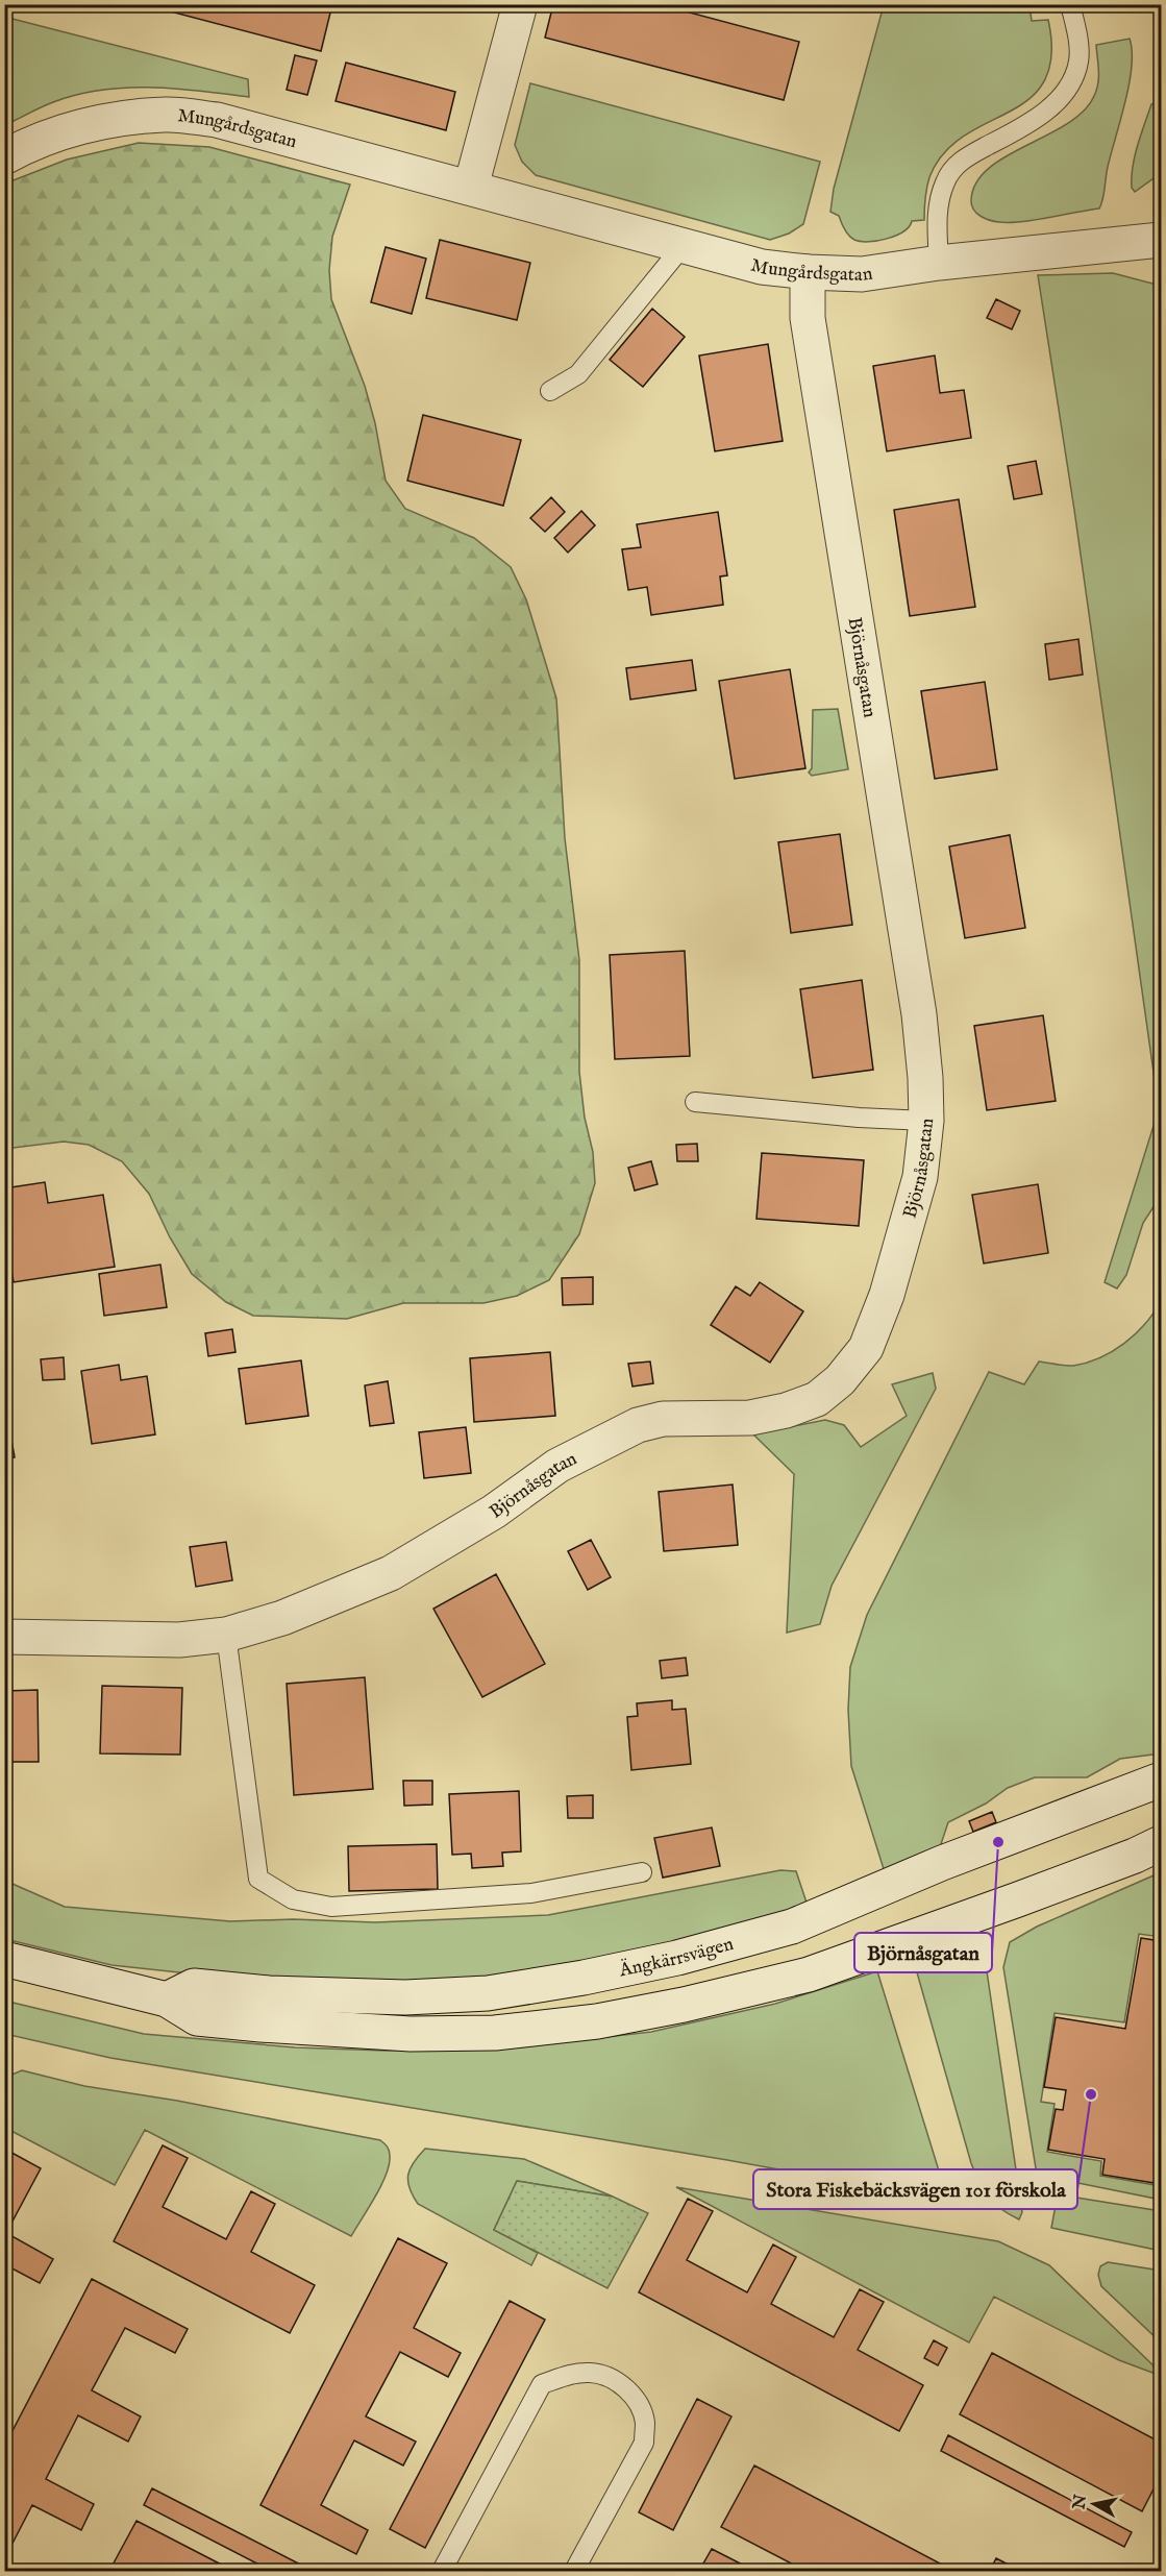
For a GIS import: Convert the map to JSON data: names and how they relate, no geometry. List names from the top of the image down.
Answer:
{
  "streets": {
    "street": ["Mungårdsgatan", "Björnåsgatan", "Ängkärrsvägen"]
  },
  "crossings": [
    ["Mungårdsgatan", "Björnåsgatan"]
  ],
  "places": ["Björnåsgatan", "Stora Fiskebäcksvägen 101 förskola"],
  "north": "left"
}
